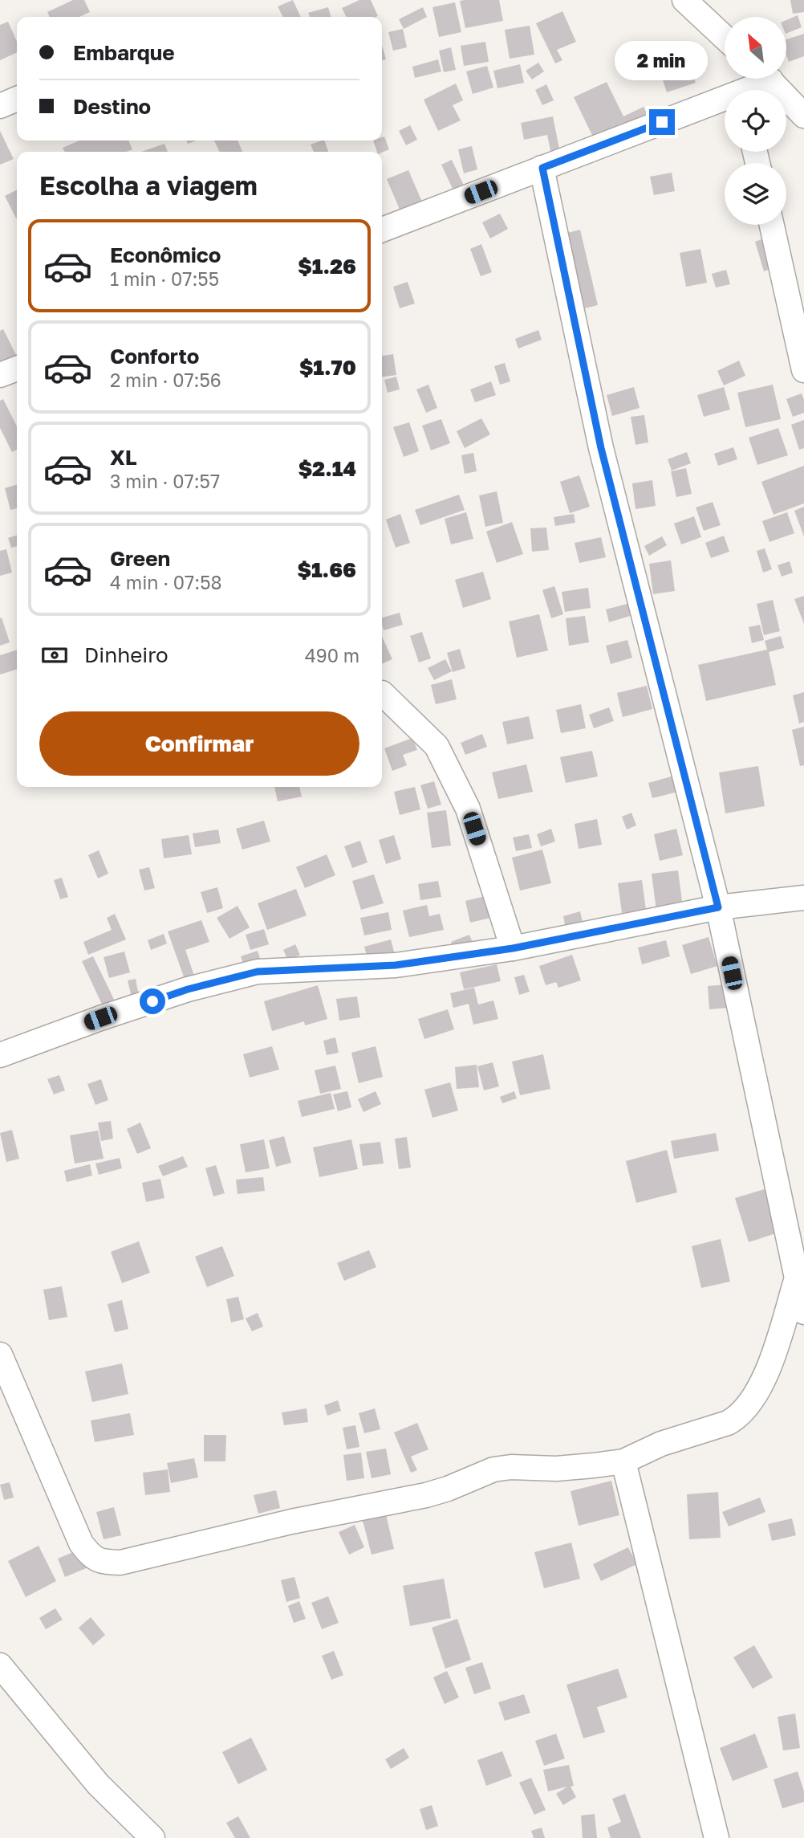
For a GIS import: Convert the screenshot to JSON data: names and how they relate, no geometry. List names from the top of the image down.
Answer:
{
  "north": "top left",
  "page": {
    "banner": ["Embarque", "Destino"],
    "bubble": "2 min",
    "heading": "Escolha a viagem",
    "list": [
      {
        "name": "Econômico",
        "note": "1 min · 07:55",
        "value": "$1.26"
      },
      {
        "name": "Conforto",
        "note": "2 min · 07:56",
        "value": "$1.70"
      },
      {
        "name": "XL",
        "note": "3 min · 07:57",
        "value": "$2.14"
      },
      {
        "name": "Green",
        "note": "4 min · 07:58",
        "value": "$1.66"
      }
    ],
    "pay": ["Dinheiro", "490 m"],
    "buttons": "Confirmar"
  }
}
